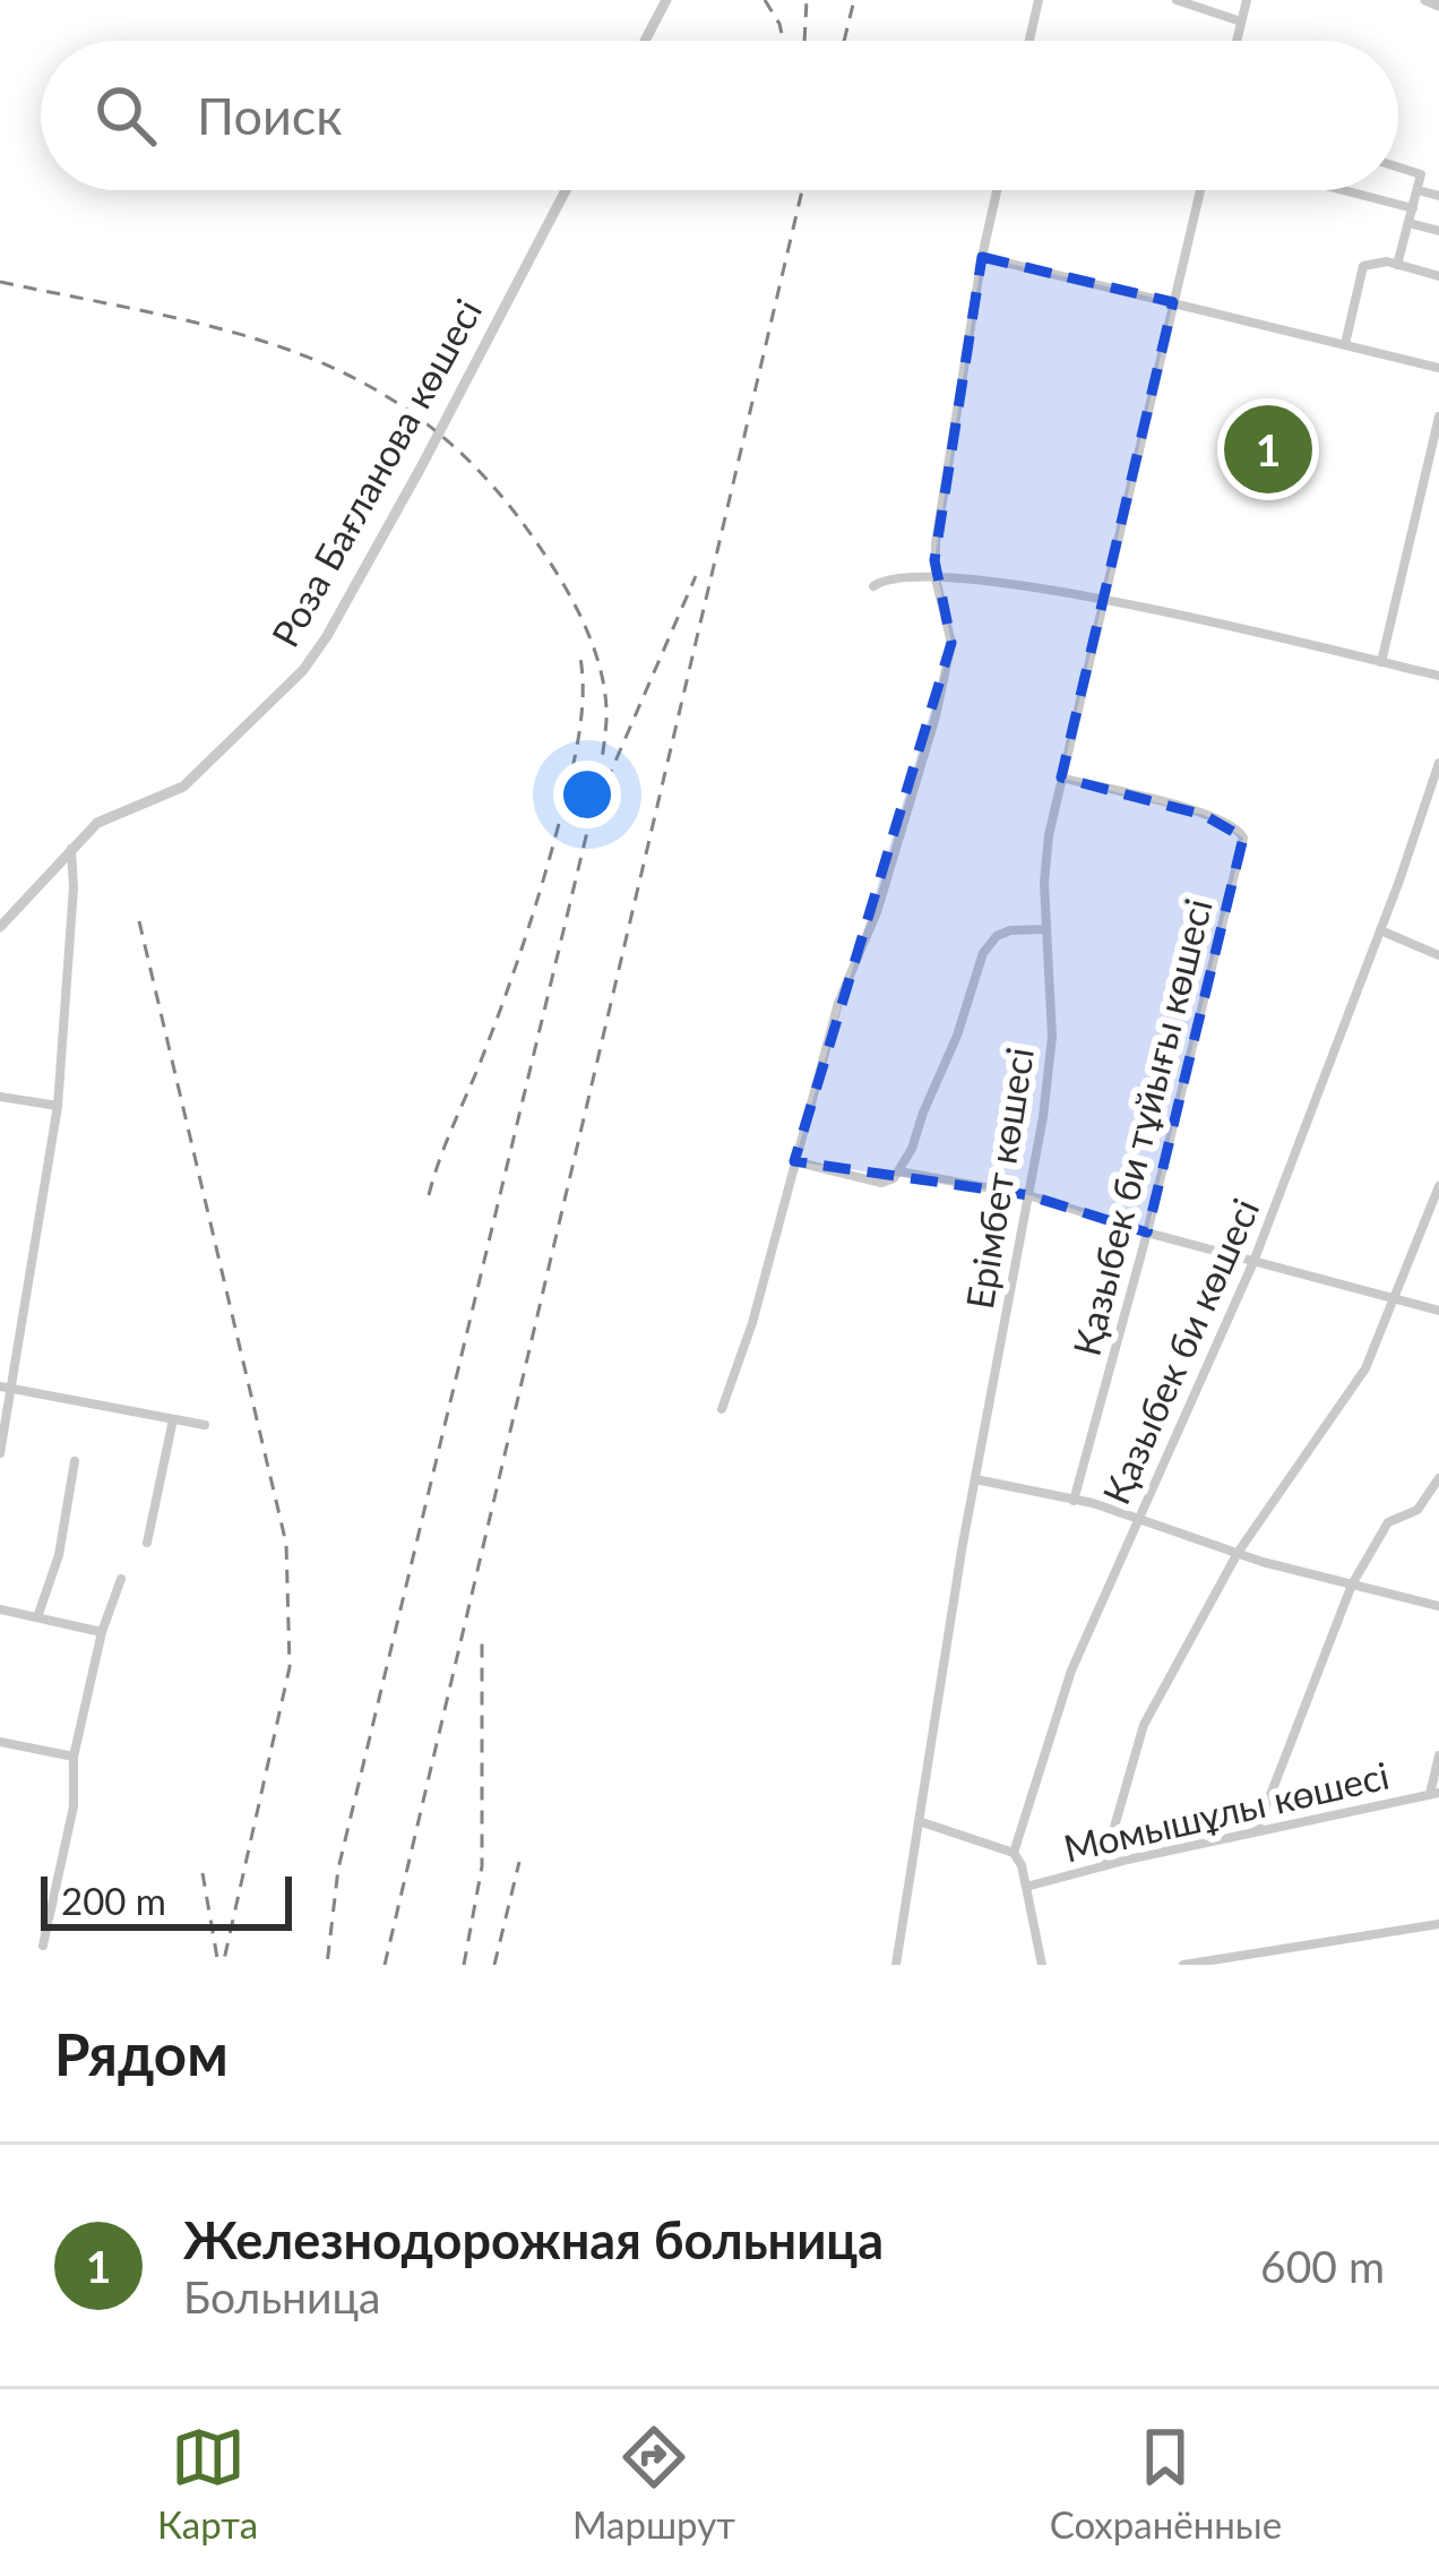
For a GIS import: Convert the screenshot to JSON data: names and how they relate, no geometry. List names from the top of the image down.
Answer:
{
  "streets": {
    "street": [
      "Роза Бағланова көшесі",
      "Қазыбек би тұйығы көшесі",
      "Ерімбет көшесі",
      "Қазыбек би көшесі",
      "Момышұлы көшесі"
    ]
  },
  "crossings": [
    ["Қазыбек би тұйығы көшесі", "Ерімбет көшесі"]
  ],
  "scale_bar": "200 m",
  "page": {
    "search": "Поиск",
    "pins": "1",
    "scale": "200 m",
    "heading": "Рядом",
    "list": [
      {
        "mark": "1",
        "name": "Железнодорожная больница",
        "note": "Больница",
        "value": "600 m"
      }
    ],
    "nav": ["Карта", "Маршрут", "Сохранённые"]
  }
}
